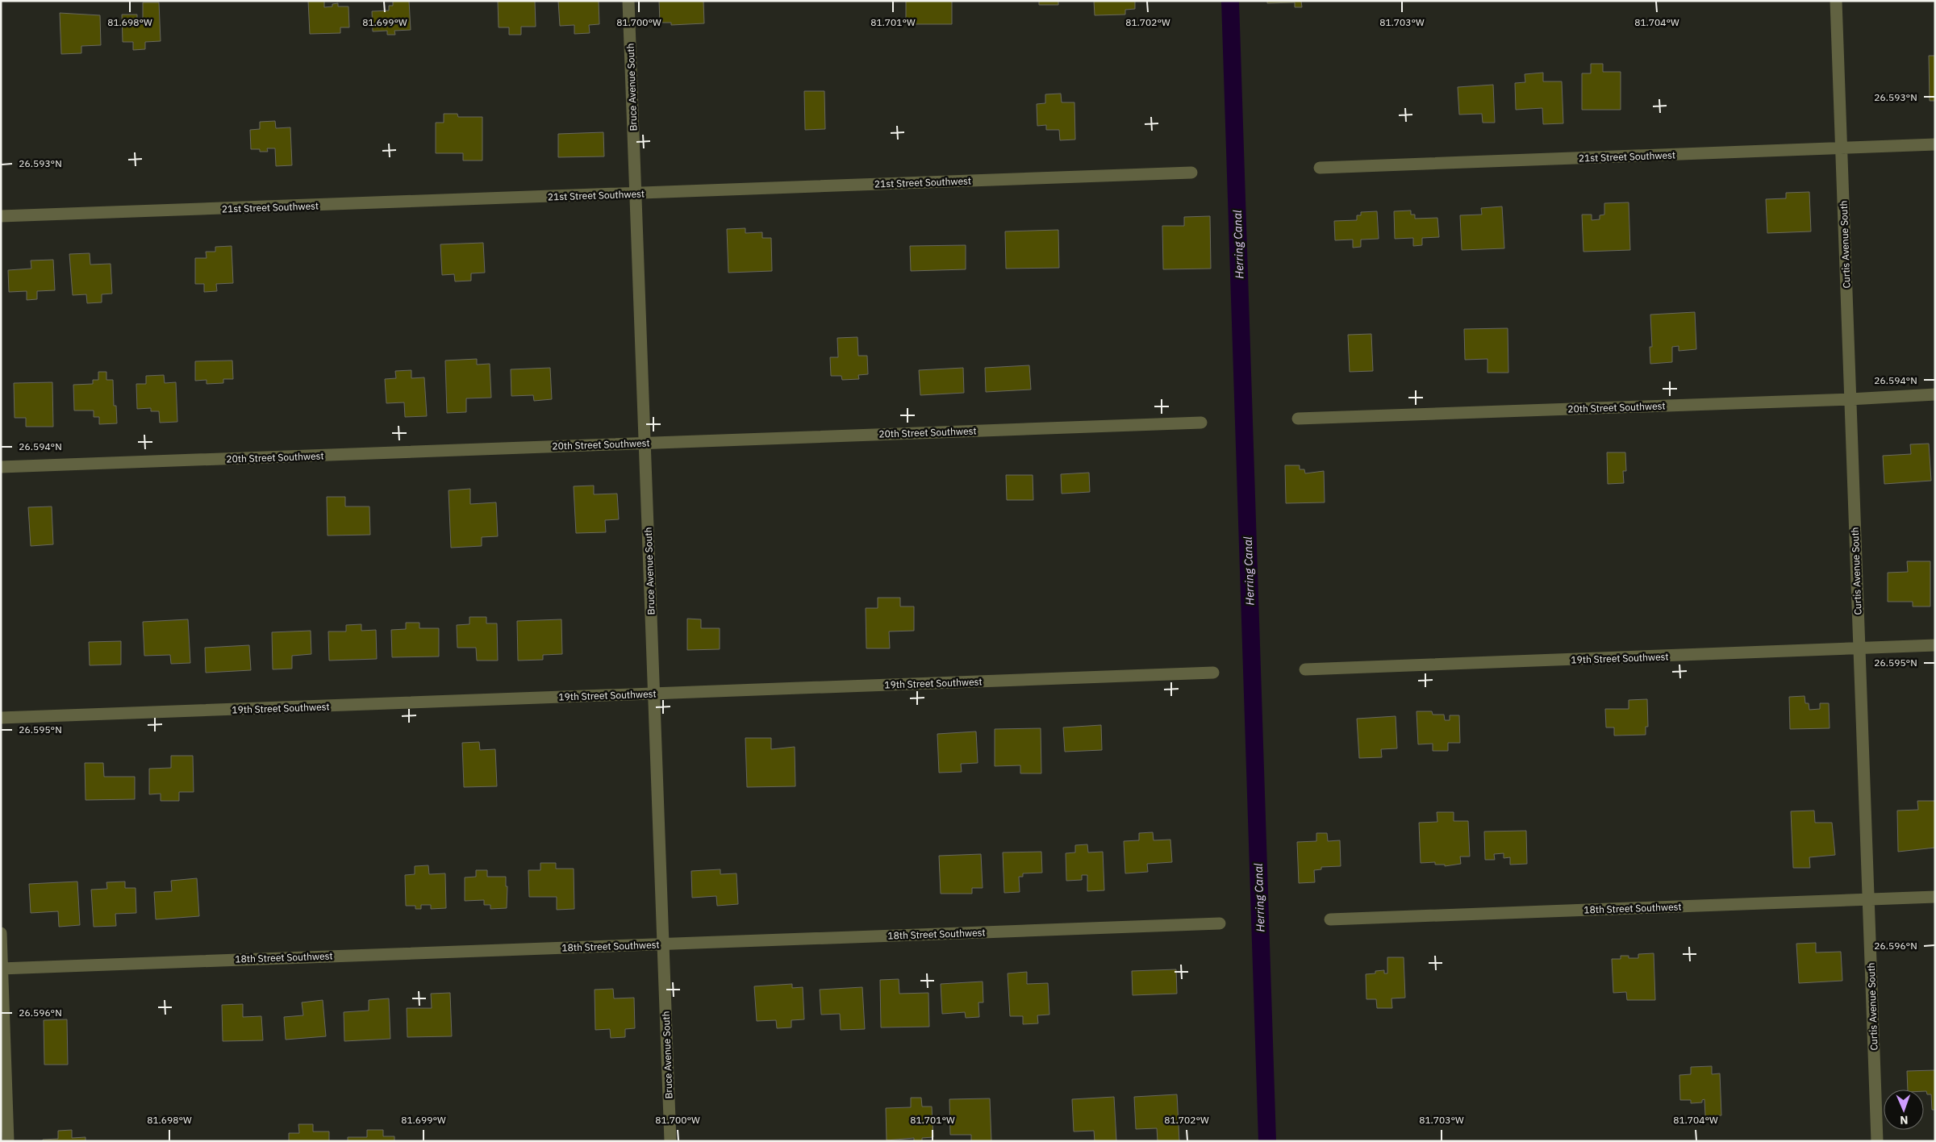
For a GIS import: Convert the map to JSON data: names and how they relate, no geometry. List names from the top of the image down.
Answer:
{
  "streets": {
    "street": [
      "Bruce Avenue South",
      "21st Street Southwest",
      "Curtis Avenue South",
      "20th Street Southwest",
      "19th Street Southwest",
      "18th Street Southwest"
    ]
  },
  "crossings": [
    ["Bruce Avenue South", "21st Street Southwest"],
    ["Bruce Avenue South", "20th Street Southwest"],
    ["Bruce Avenue South", "19th Street Southwest"],
    ["Bruce Avenue South", "18th Street Southwest"],
    ["21st Street Southwest", "Curtis Avenue South"],
    ["Curtis Avenue South", "20th Street Southwest"],
    ["Curtis Avenue South", "19th Street Southwest"],
    ["Curtis Avenue South", "18th Street Southwest"]
  ],
  "water": ["Herring Canal"],
  "north": "bottom",
  "coordinates": [
    "81.698°W",
    "81.699°W",
    "81.700°W",
    "81.701°W",
    "81.702°W",
    "81.703°W",
    "81.704°W",
    "26.593°N",
    "26.594°N",
    "26.595°N",
    "26.596°N"
  ]
}
